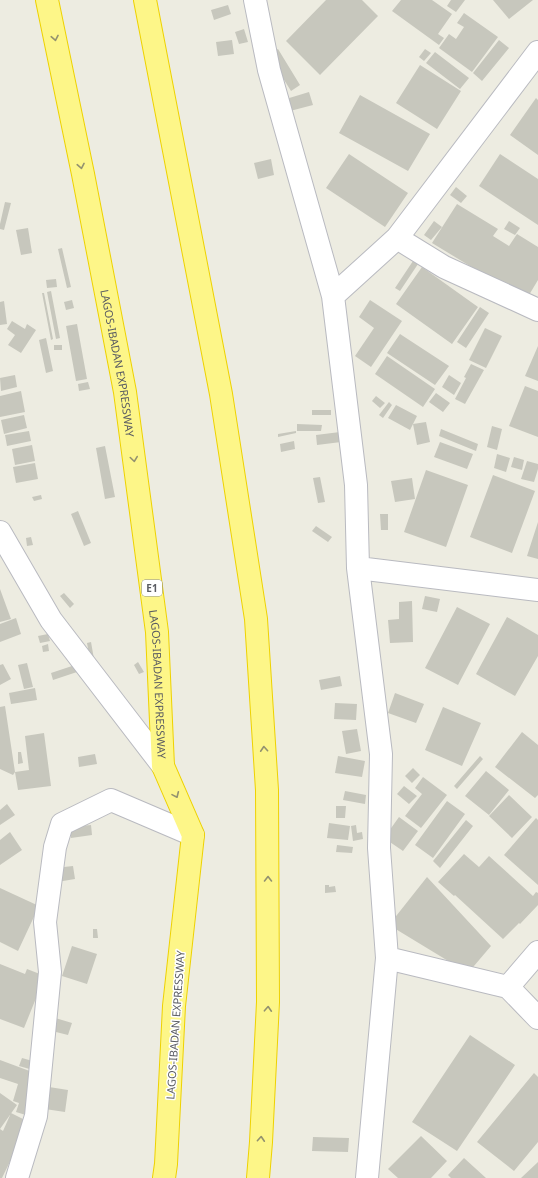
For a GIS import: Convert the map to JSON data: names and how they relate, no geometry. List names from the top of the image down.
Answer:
{
  "streets": {
    "highway": ["LAGOS-IBADAN EXPRESSWAY", "E1"]
  }
}
